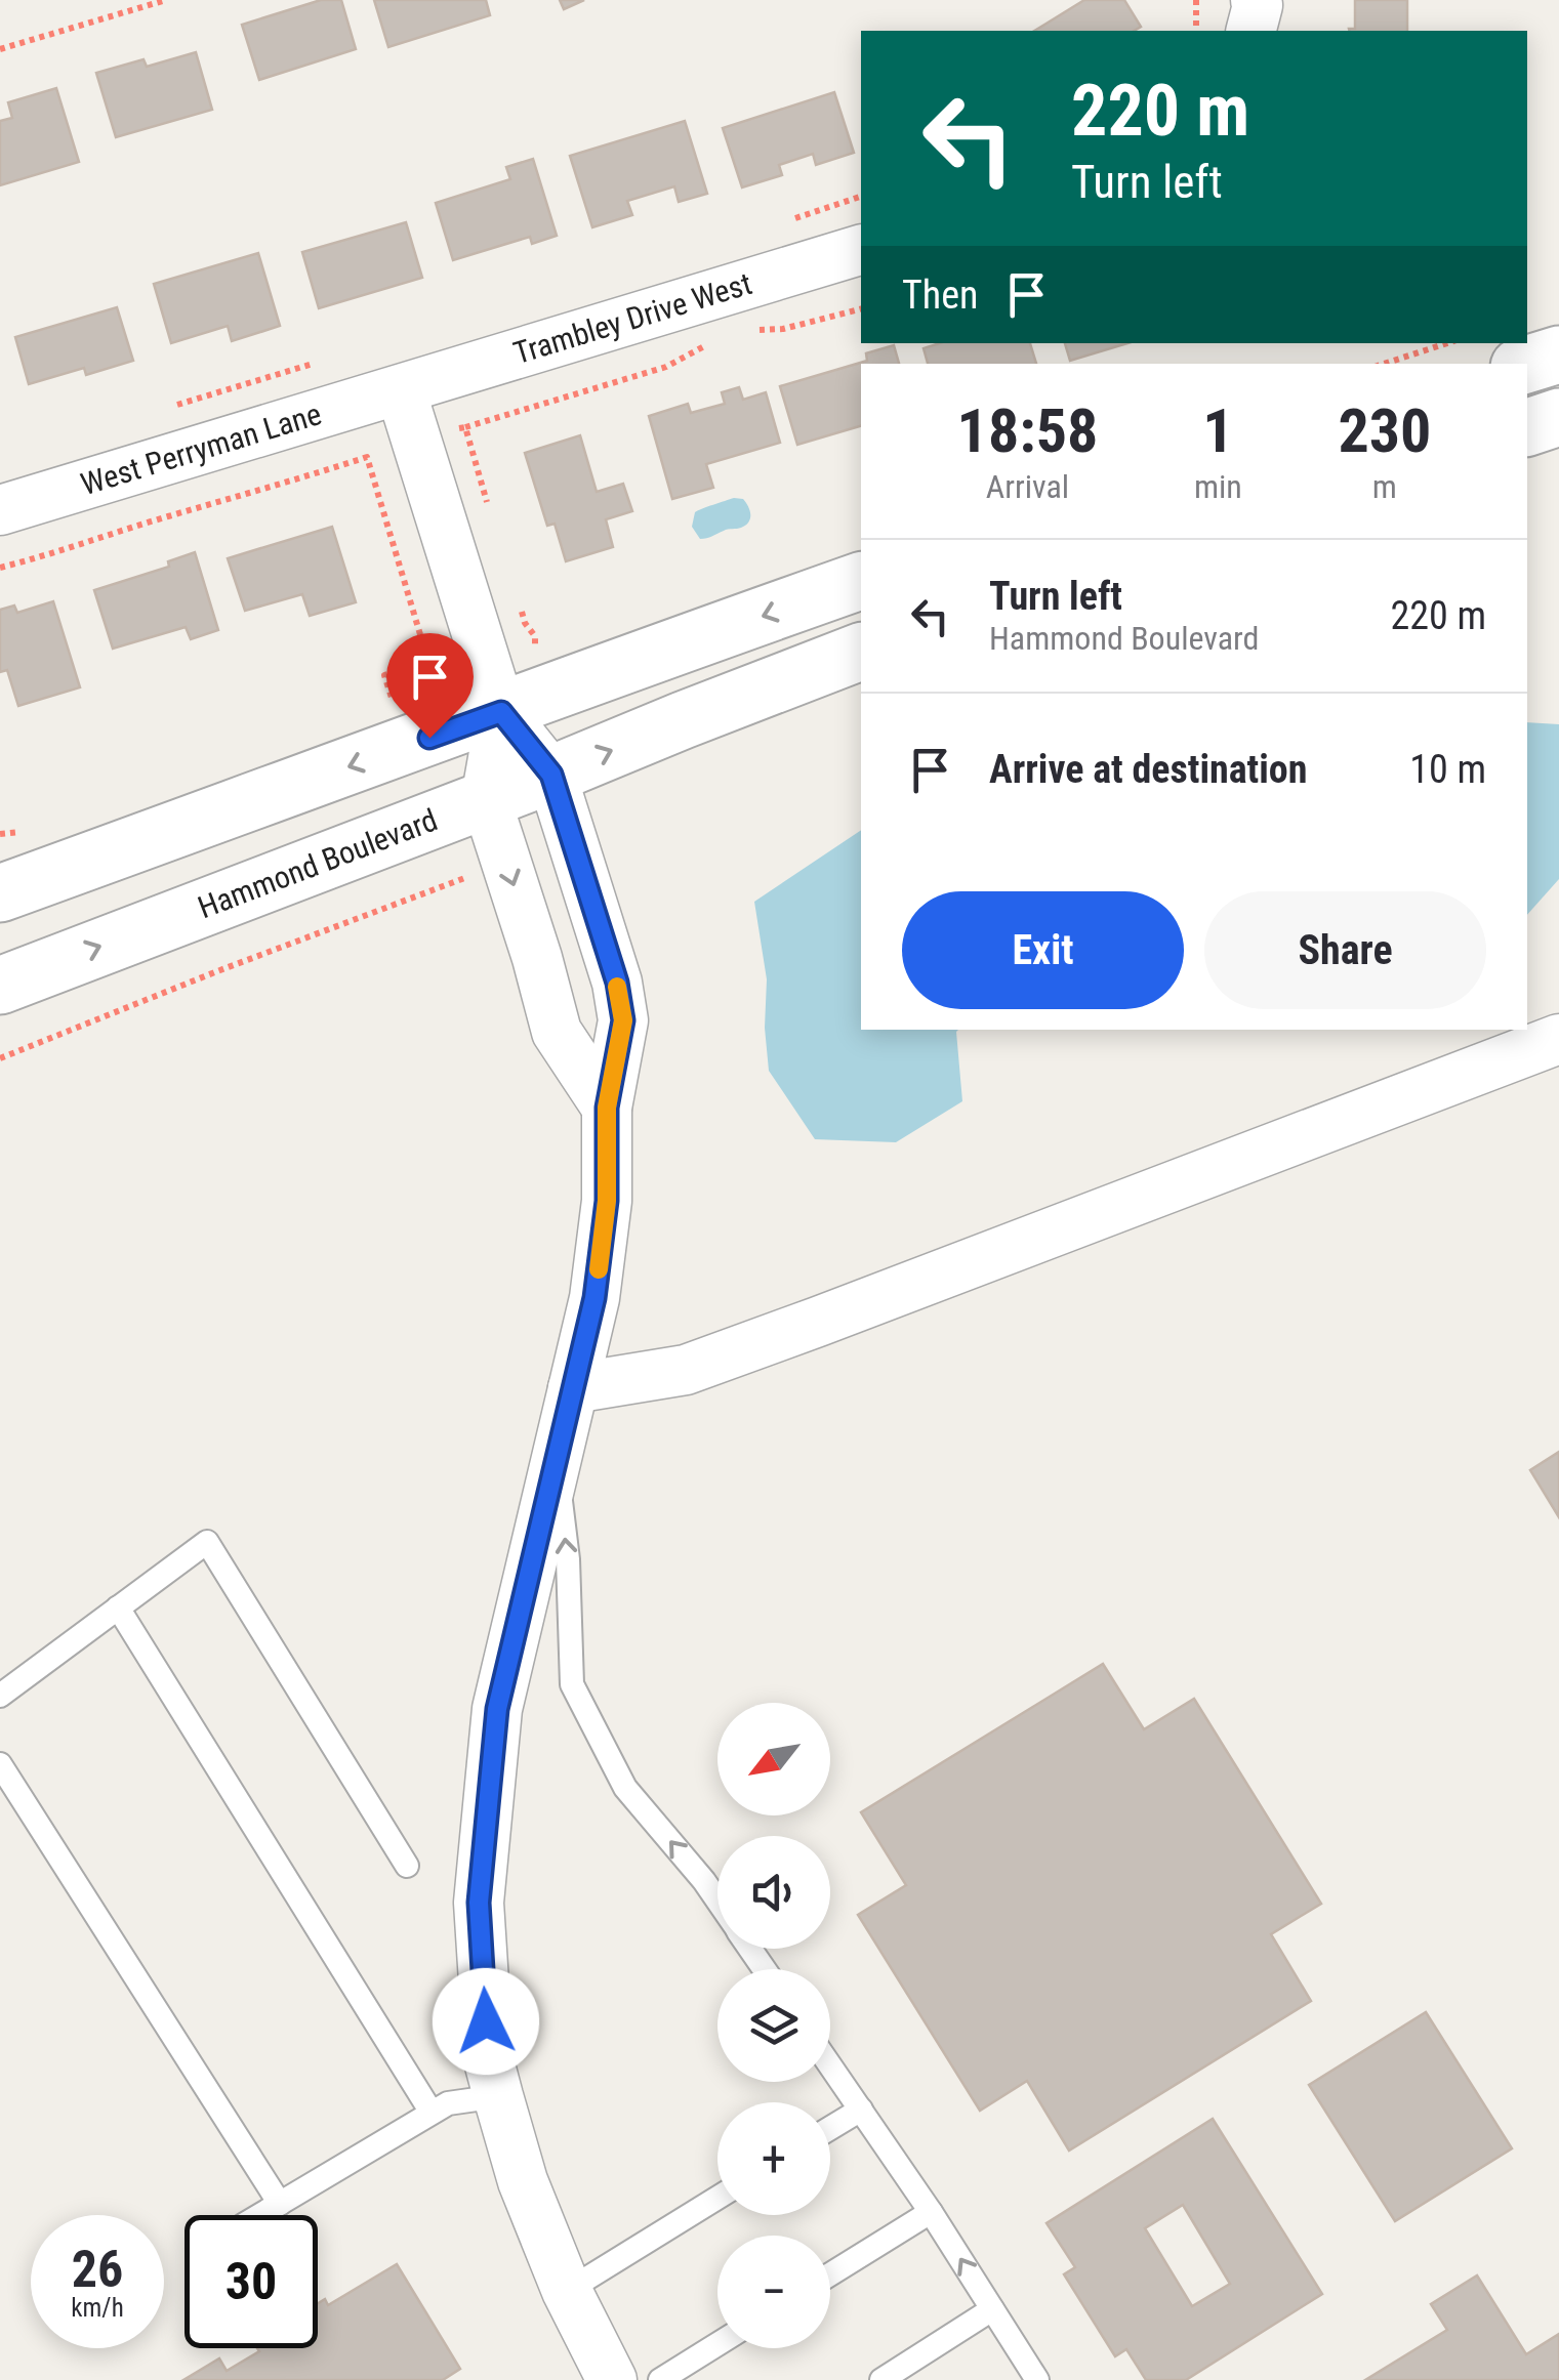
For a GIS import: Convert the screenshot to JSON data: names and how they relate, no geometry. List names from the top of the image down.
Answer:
{
  "streets": {
    "street": ["Trambley Drive West", "West Perryman Lane", "Hammond Boulevard"]
  },
  "crossings": [
    ["Trambley Drive West", "West Perryman Lane"]
  ],
  "north": "bottom left",
  "page": {
    "turn": ["220 m", "Turn left"],
    "then": "Then",
    "eta": [
      "18:58",
      "Arrival",
      "1",
      "min",
      "230",
      "m"
    ],
    "list": [
      {
        "name": "Turn left",
        "note": "Hammond Boulevard",
        "value": "220 m"
      },
      {
        "name": "Arrive at destination",
        "value": "10 m"
      }
    ],
    "buttons": ["Exit", "Share"],
    "map_buttons": ["+", "−"],
    "speed": "26 km/h",
    "limit": "30"
  }
}
